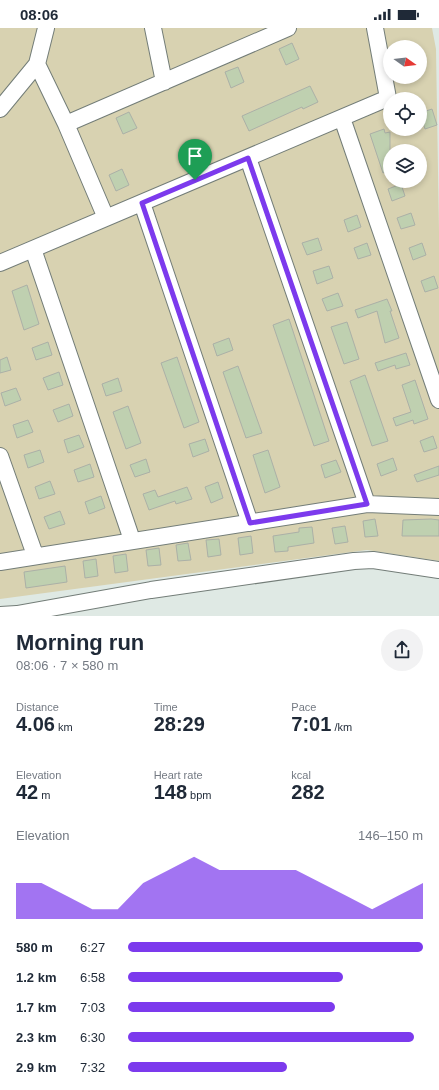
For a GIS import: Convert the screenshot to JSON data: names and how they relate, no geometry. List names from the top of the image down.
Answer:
{
  "north": "right",
  "page": {
    "status": "08:06",
    "heading": ["Morning run", "08:06 · 7 × 580 m"],
    "stats": [
      ["Distance", "4.06 km"],
      ["Time", "28:29"],
      ["Pace", "7:01 /km"],
      ["Elevation", "42 m"],
      ["Heart rate", "148 bpm"],
      ["kcal", "282"]
    ],
    "chart": ["Elevation", "146–150 m"],
    "list": [
      {
        "name": "580 m",
        "note": "6:27"
      },
      {
        "name": "1.2 km",
        "note": "6:58"
      },
      {
        "name": "1.7 km",
        "note": "7:03"
      },
      {
        "name": "2.3 km",
        "note": "6:30"
      },
      {
        "name": "2.9 km",
        "note": "7:32"
      }
    ]
  }
}
